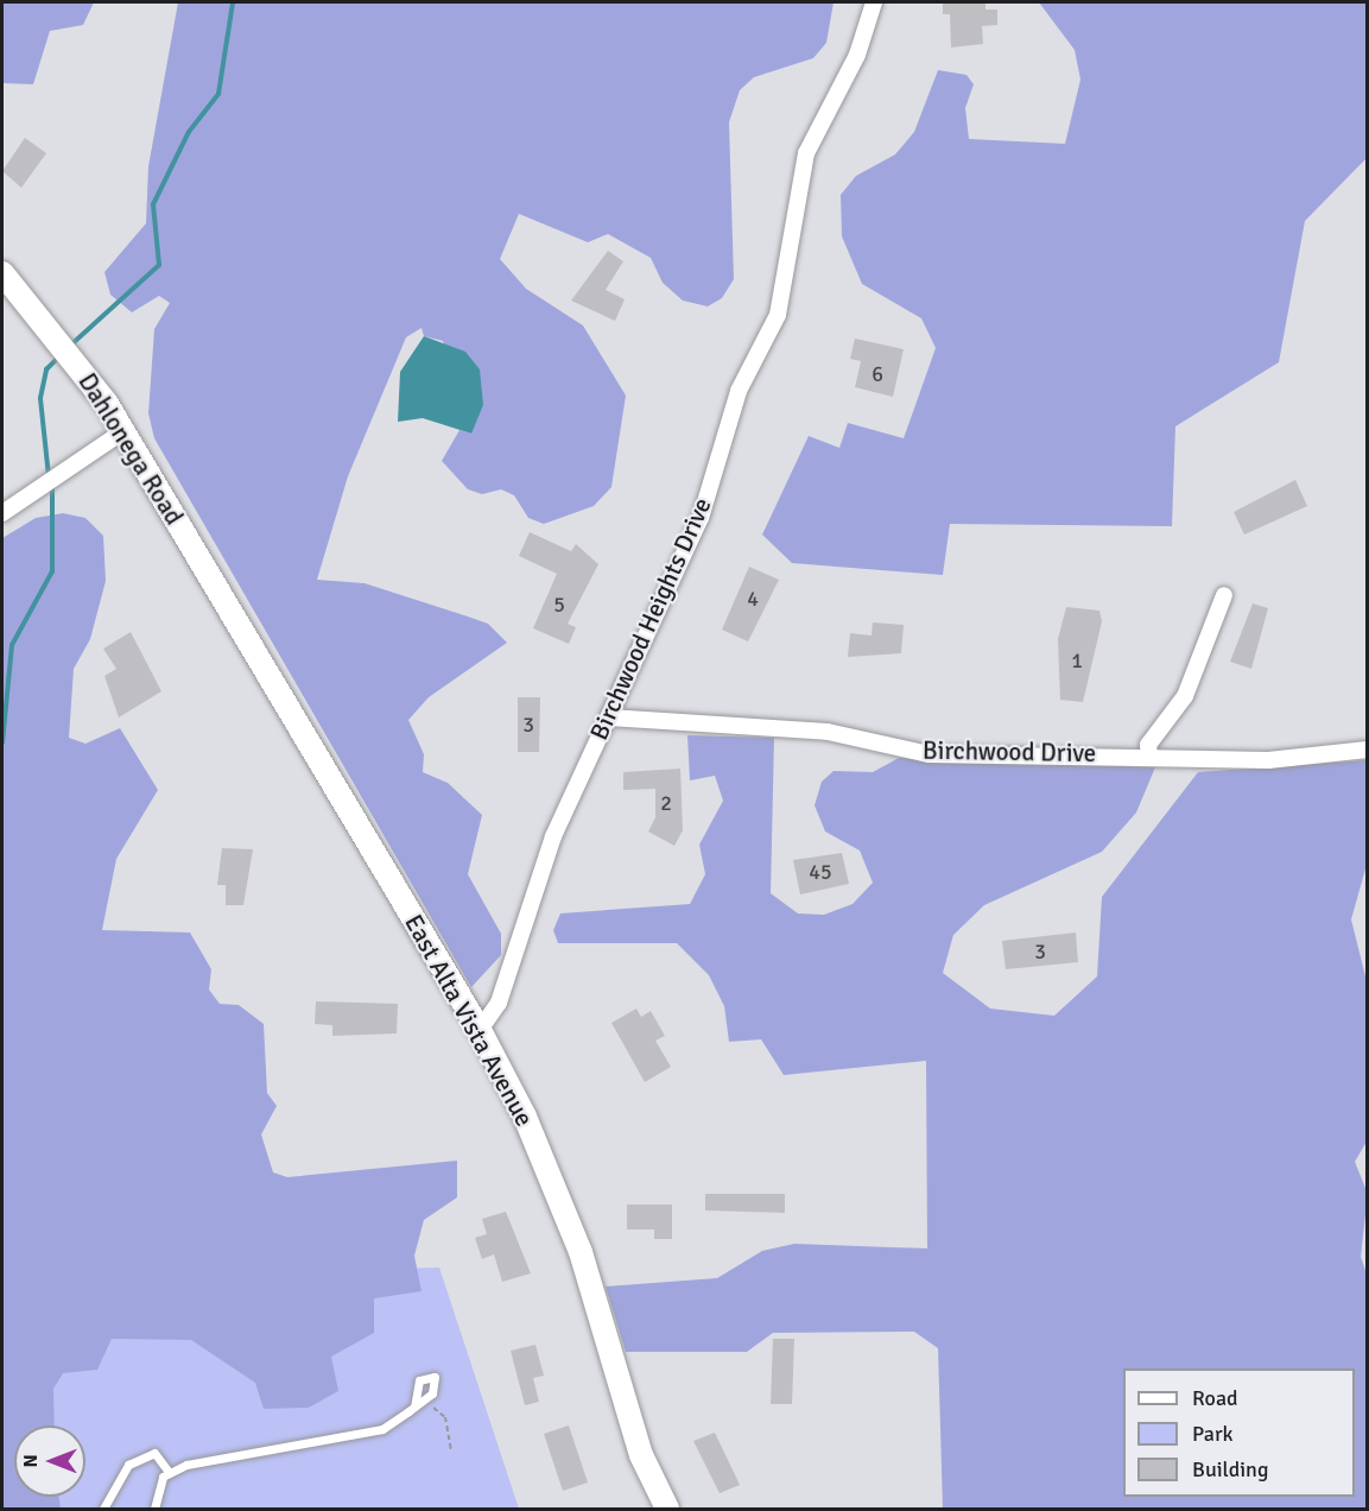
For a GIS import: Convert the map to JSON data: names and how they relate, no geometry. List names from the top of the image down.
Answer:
{
  "streets": {
    "main road": ["Dahlonega Road", "East Alta Vista Avenue"],
    "street": ["Birchwood Heights Drive", "Birchwood Drive"]
  },
  "crossings": [
    ["Dahlonega Road", "East Alta Vista Avenue"],
    ["Birchwood Heights Drive", "Birchwood Drive"],
    ["Birchwood Heights Drive", "East Alta Vista Avenue"]
  ],
  "house_numbers": [
    "6",
    "4",
    "5",
    "1",
    "3",
    "2",
    "45",
    "3"
  ],
  "legend": ["Road", "Park", "Building"],
  "north": "left"
}
